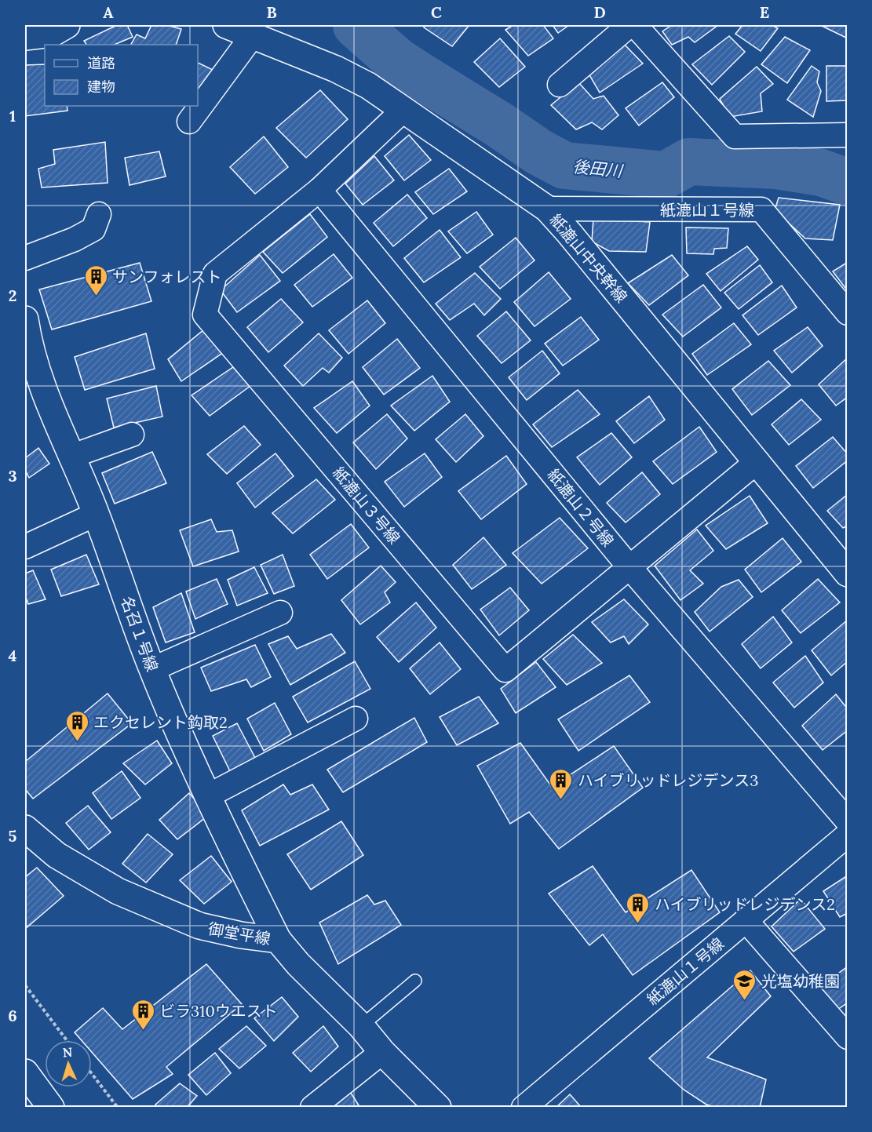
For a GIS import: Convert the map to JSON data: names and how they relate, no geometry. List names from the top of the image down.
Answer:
{
  "streets": {
    "street": [
      "紙漉山１号線",
      "紙漉山中央幹線",
      "紙漉山３号線",
      "紙漉山２号線",
      "名召１号線",
      "御堂平線"
    ]
  },
  "crossings": [
    ["紙漉山１号線", "紙漉山中央幹線"],
    ["紙漉山中央幹線", "紙漉山３号線"],
    ["紙漉山３号線", "紙漉山２号線"],
    ["名召１号線", "御堂平線"]
  ],
  "water": ["後田川"],
  "places": {
    "building": [
      "サンフォレスト",
      "エクセレント鈎取2",
      "ハイブリッドレジデンス3",
      "ハイブリッドレジデンス2",
      "ビラ310ウエスト"
    ],
    "school or university": ["光塩幼稚園"]
  },
  "legend": ["道路", "建物"],
  "north": "top",
  "grid": {
    "columns": [
      "A",
      "B",
      "C",
      "D",
      "E"
    ],
    "rows": [
      "1",
      "2",
      "3",
      "4",
      "5",
      "6"
    ]
  }
}
